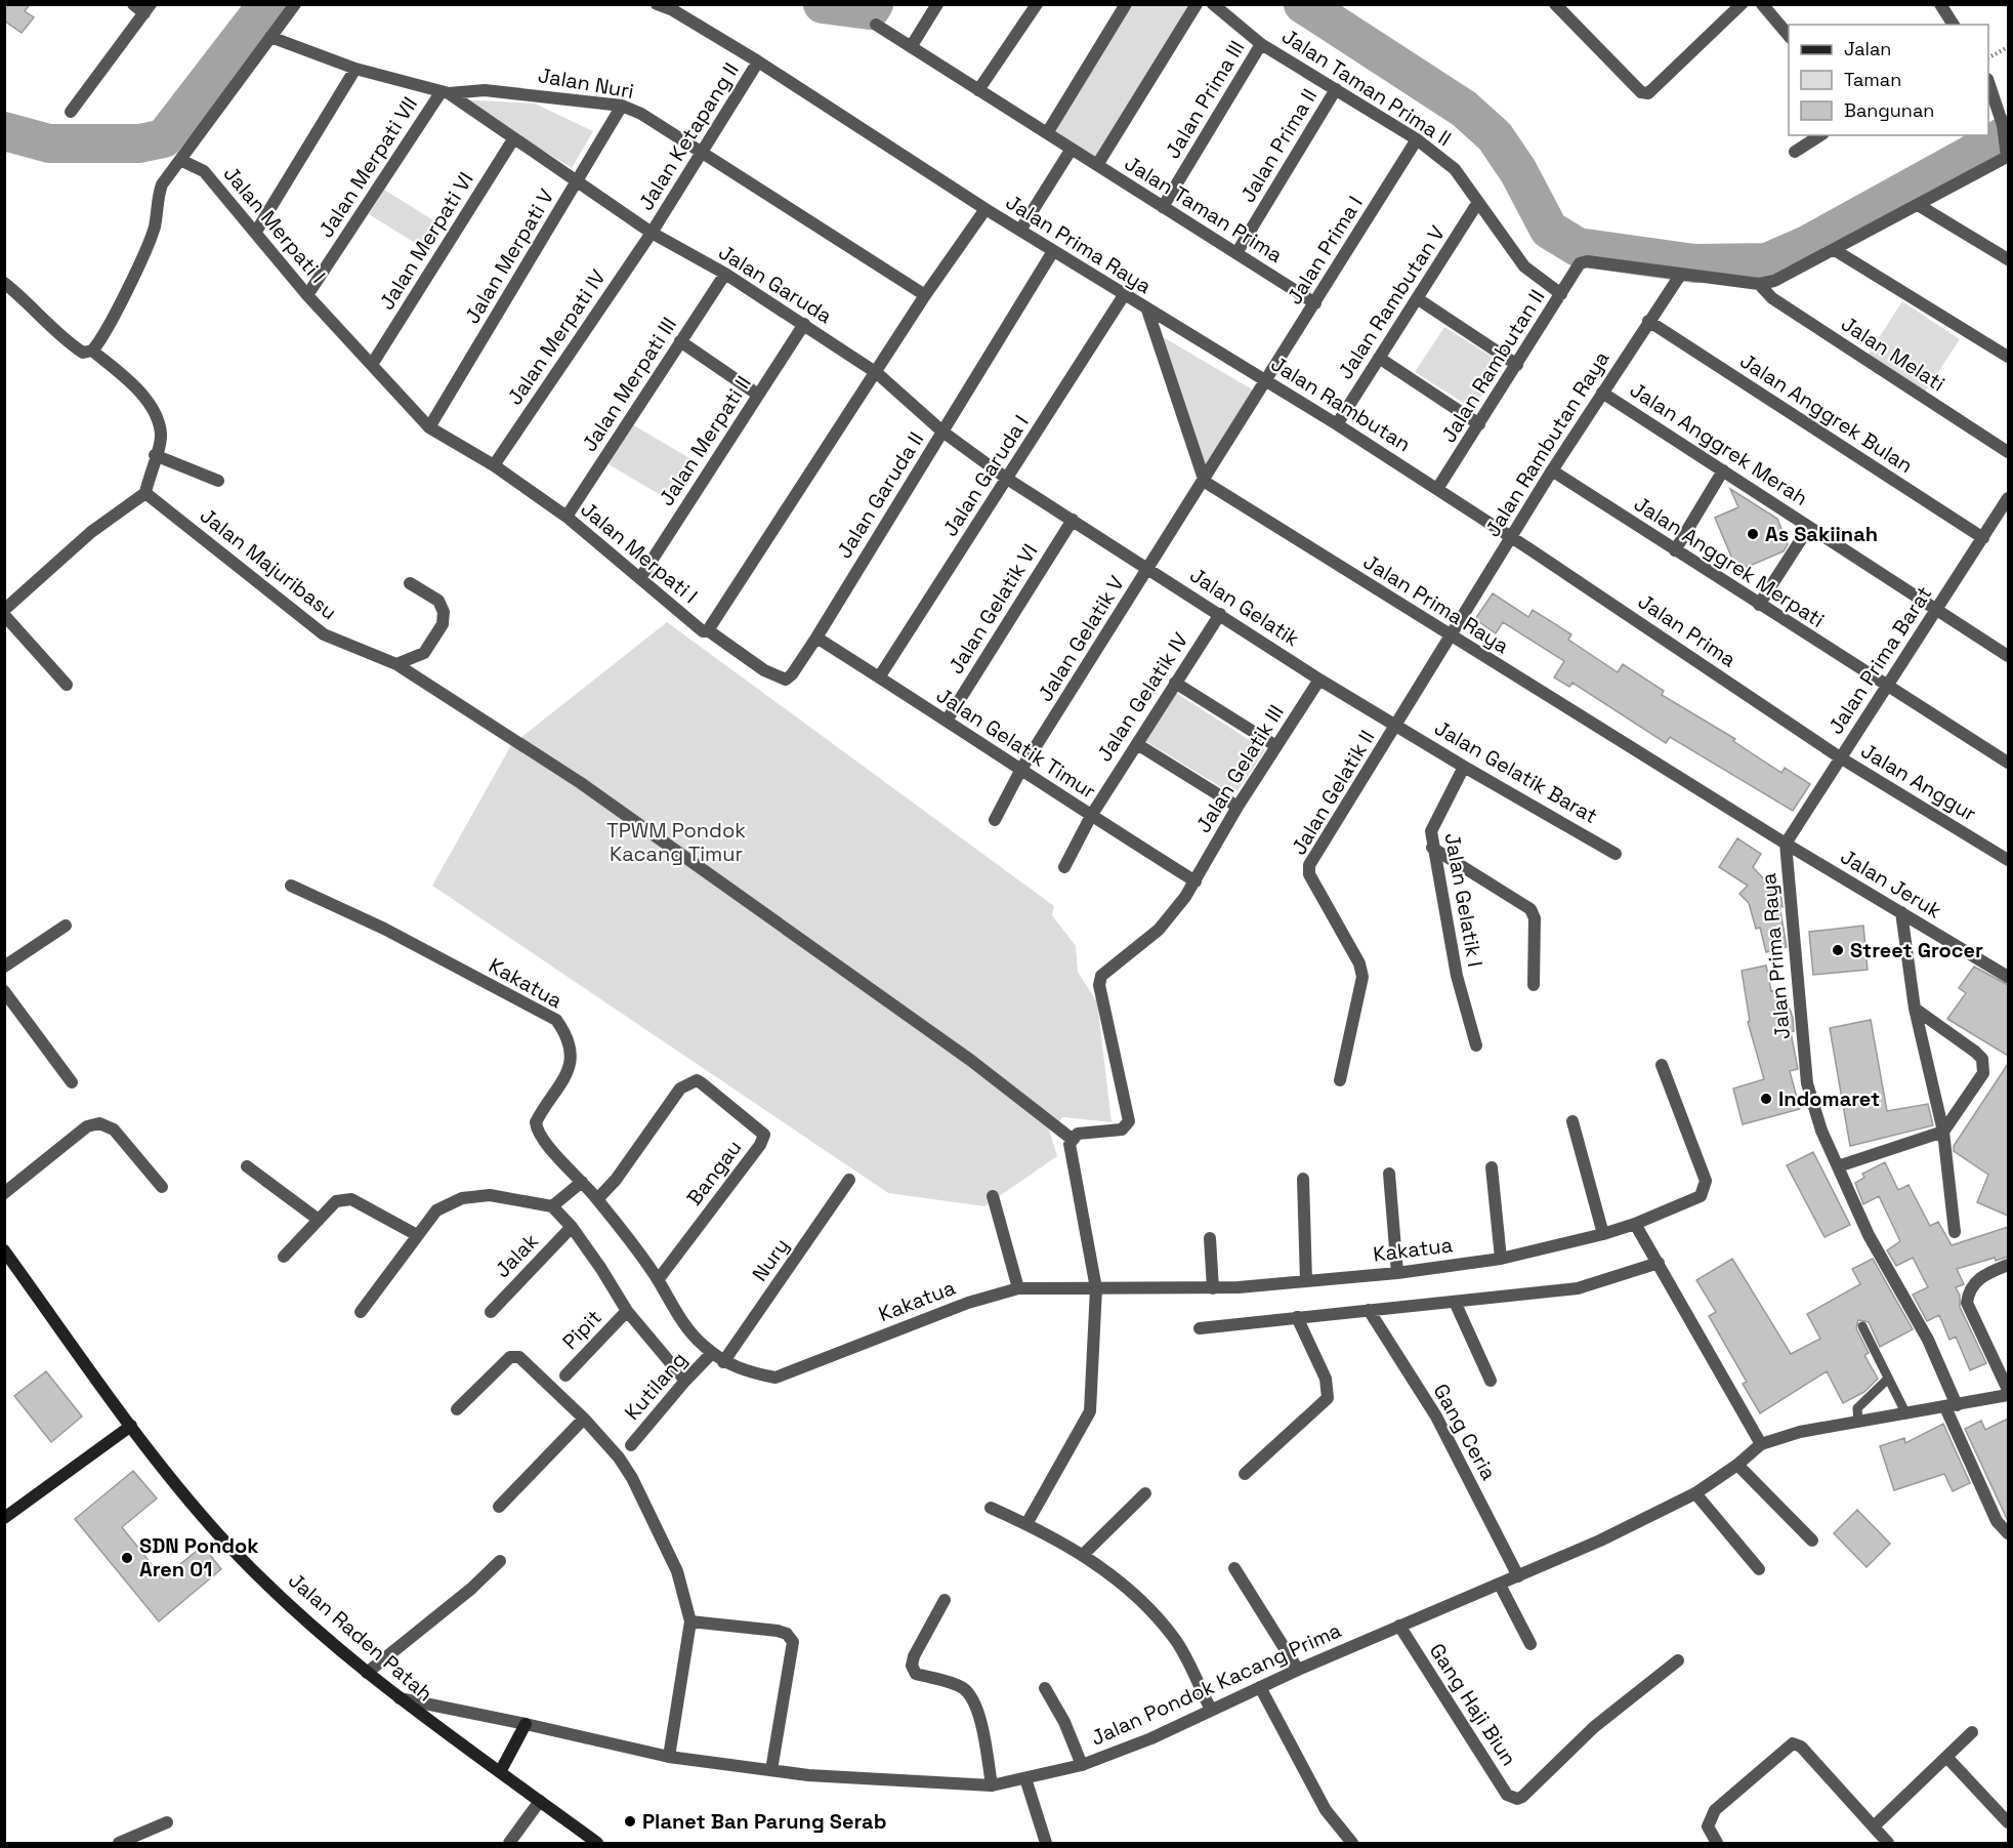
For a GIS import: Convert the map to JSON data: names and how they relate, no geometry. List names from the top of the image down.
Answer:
{
  "streets": {
    "main road": ["Jalan Raden Patah"],
    "street": [
      "Jalan Nuri",
      "Jalan Taman Prima II",
      "Jalan Prima III",
      "Jalan Ketapang II",
      "Jalan Prima II",
      "Jalan Merpati VII",
      "Jalan Taman Prima",
      "Jalan Merpati I",
      "Jalan Merpati VI",
      "Jalan Prima Raya",
      "Jalan Prima I",
      "Jalan Merpati V",
      "Jalan Garuda",
      "Jalan Rambutan V",
      "Jalan Merpati IV",
      "Jalan Melati",
      "Jalan Rambutan II",
      "Jalan Merpati III",
      "Jalan Rambutan",
      "Jalan Anggrek Bulan",
      "Jalan Merpati II",
      "Jalan Rambutan Raya",
      "Jalan Anggrek Merah",
      "Jalan Garuda I",
      "Jalan Garuda II",
      "Jalan Anggrek Merpati",
      "Jalan Majuribasu",
      "Jalan Gelatik",
      "Jalan Gelatik VI",
      "Jalan Prima",
      "Jalan Gelatik V",
      "Jalan Prima Barat",
      "Jalan Gelatik IV",
      "Jalan Gelatik Timur",
      "Jalan Gelatik III",
      "Jalan Gelatik Barat",
      "Jalan Anggur",
      "Jalan Gelatik II",
      "Jalan Jeruk",
      "Jalan Gelatik I",
      "Kakatua",
      "Bangau",
      "Jalak",
      "Nury",
      "Pipit",
      "Kutilang",
      "Gang Ceria",
      "Jalan Pondok Kacang Prima",
      "Gang Haji Biun"
    ]
  },
  "crossings": [
    ["Jalan Nuri", "Jalan Ketapang II"],
    ["Jalan Nuri", "Jalan Merpati VII"],
    ["Jalan Nuri", "Jalan Merpati I"],
    ["Jalan Nuri", "Jalan Merpati V"],
    ["Jalan Nuri", "Jalan Garuda"],
    ["Jalan Taman Prima II", "Jalan Prima III"],
    ["Jalan Taman Prima II", "Jalan Prima II"],
    ["Jalan Taman Prima II", "Jalan Prima I"],
    ["Jalan Taman Prima II", "Jalan Rambutan V"],
    ["Jalan Taman Prima II", "Jalan Rambutan II"],
    ["Jalan Prima III", "Jalan Taman Prima"],
    ["Jalan Ketapang II", "Jalan Prima Raya"],
    ["Jalan Ketapang II", "Jalan Garuda"],
    ["Jalan Ketapang II", "Jalan Merpati IV"],
    ["Jalan Prima II", "Jalan Taman Prima"],
    ["Jalan Merpati VII", "Jalan Merpati I"],
    ["Jalan Merpati VII", "Jalan Garuda"],
    ["Jalan Taman Prima", "Jalan Prima I"],
    ["Jalan Merpati I", "Jalan Merpati VI"],
    ["Jalan Merpati I", "Jalan Prima Raya"],
    ["Jalan Merpati I", "Jalan Merpati V"],
    ["Jalan Merpati I", "Jalan Garuda"],
    ["Jalan Merpati I", "Jalan Merpati IV"],
    ["Jalan Merpati I", "Jalan Merpati III"],
    ["Jalan Merpati I", "Jalan Merpati II"],
    ["Jalan Merpati I", "Jalan Garuda II"],
    ["Jalan Merpati VI", "Jalan Garuda"],
    ["Jalan Prima Raya", "Jalan Prima I"],
    ["Jalan Prima Raya", "Jalan Rambutan"],
    ["Jalan Prima Raya", "Jalan Rambutan Raya"],
    ["Jalan Prima Raya", "Jalan Garuda I"],
    ["Jalan Prima Raya", "Jalan Garuda II"],
    ["Jalan Prima Raya", "Jalan Gelatik V"],
    ["Jalan Prima Raya", "Jalan Prima Barat"],
    ["Jalan Prima Raya", "Jalan Gelatik II"],
    ["Jalan Prima Raya", "Jalan Jeruk"],
    ["Jalan Prima Raya", "Jalan Pondok Kacang Prima"],
    ["Jalan Prima I", "Jalan Rambutan"],
    ["Jalan Prima I", "Jalan Gelatik V"],
    ["Jalan Merpati V", "Jalan Garuda"],
    ["Jalan Garuda", "Jalan Merpati IV"],
    ["Jalan Garuda", "Jalan Merpati III"],
    ["Jalan Garuda", "Jalan Merpati II"],
    ["Jalan Garuda", "Jalan Garuda I"],
    ["Jalan Garuda", "Jalan Garuda II"],
    ["Jalan Garuda", "Jalan Gelatik"],
    ["Jalan Garuda", "Jalan Gelatik VI"],
    ["Jalan Rambutan V", "Jalan Rambutan"],
    ["Jalan Rambutan II", "Jalan Rambutan"],
    ["Jalan Rambutan II", "Jalan Rambutan Raya"],
    ["Jalan Rambutan", "Jalan Rambutan Raya"],
    ["Jalan Rambutan", "Jalan Prima"],
    ["Jalan Anggrek Bulan", "Jalan Rambutan Raya"],
    ["Jalan Anggrek Bulan", "Jalan Prima Barat"],
    ["Jalan Rambutan Raya", "Jalan Anggrek Merah"],
    ["Jalan Rambutan Raya", "Jalan Anggrek Merpati"],
    ["Jalan Rambutan Raya", "Jalan Prima"],
    ["Jalan Rambutan Raya", "Jalan Gelatik II"],
    ["Jalan Anggrek Merah", "Jalan Prima Barat"],
    ["Jalan Garuda I", "Jalan Gelatik Timur"],
    ["Jalan Garuda II", "Jalan Gelatik Timur"],
    ["Jalan Anggrek Merpati", "Jalan Prima Barat"],
    ["Jalan Majuribasu", "Jalan Gelatik III"],
    ["Jalan Gelatik", "Jalan Gelatik VI"],
    ["Jalan Gelatik", "Jalan Gelatik V"],
    ["Jalan Gelatik", "Jalan Gelatik IV"],
    ["Jalan Gelatik", "Jalan Gelatik III"],
    ["Jalan Gelatik", "Jalan Gelatik Barat"],
    ["Jalan Gelatik", "Jalan Gelatik II"],
    ["Jalan Gelatik VI", "Jalan Gelatik Timur"],
    ["Jalan Prima", "Jalan Prima Barat"],
    ["Jalan Prima", "Jalan Anggur"],
    ["Jalan Gelatik V", "Jalan Gelatik Timur"],
    ["Jalan Prima Barat", "Jalan Anggur"],
    ["Jalan Prima Barat", "Jalan Jeruk"],
    ["Jalan Gelatik IV", "Jalan Gelatik Timur"],
    ["Jalan Gelatik Timur", "Jalan Gelatik III"],
    ["Jalan Gelatik Barat", "Jalan Gelatik II"],
    ["Jalan Gelatik Barat", "Jalan Gelatik I"],
    ["Kakatua", "Bangau"],
    ["Kakatua", "Nury"],
    ["Kakatua", "Kutilang"],
    ["Gang Ceria", "Jalan Pondok Kacang Prima"],
    ["Jalan Raden Patah", "Jalan Pondok Kacang Prima"],
    ["Jalan Pondok Kacang Prima", "Gang Haji Biun"]
  ],
  "parks": ["TPWM Pondok Kacang Timur"],
  "places": [
    "As Sakiinah",
    "Street Grocer",
    "Indomaret",
    "SDN Pondok Aren 01",
    "Planet Ban Parung Serab"
  ],
  "legend": ["Jalan", "Taman", "Bangunan"]
}
